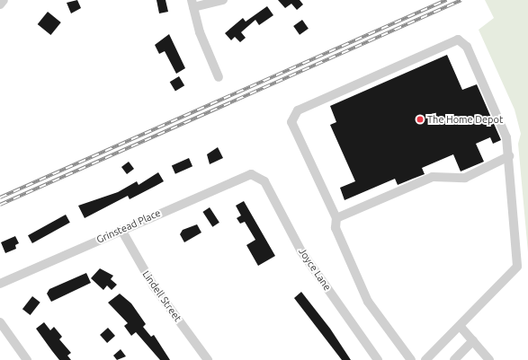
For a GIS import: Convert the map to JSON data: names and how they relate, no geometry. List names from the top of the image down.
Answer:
{
  "streets": {
    "street": ["Grinstead Place", "Joyce Lane", "Lindell Street"]
  },
  "crossings": [
    ["Grinstead Place", "Joyce Lane"],
    ["Grinstead Place", "Lindell Street"]
  ],
  "places": ["The Home Depot"]
}
